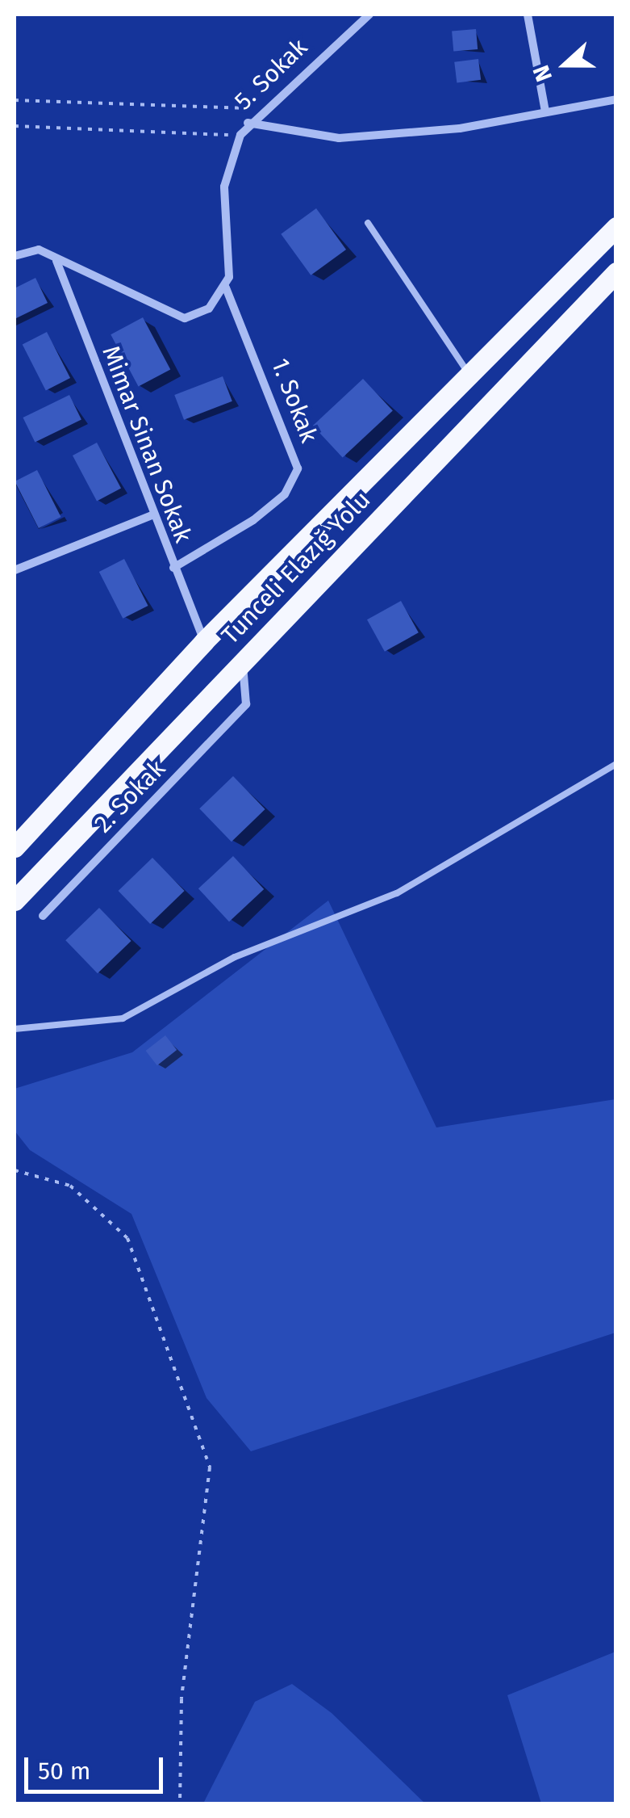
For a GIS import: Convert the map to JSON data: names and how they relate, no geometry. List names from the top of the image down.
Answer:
{
  "streets": {
    "main road": ["Tunceli Elazığ Yolu"],
    "street": [
      "5. Sokak",
      "1. Sokak",
      "Mimar Sinan Sokak",
      "2. Sokak"
    ]
  },
  "crossings": [
    ["5. Sokak", "1. Sokak"],
    ["1. Sokak", "Mimar Sinan Sokak"],
    ["Mimar Sinan Sokak", "Tunceli Elazığ Yolu"],
    ["Tunceli Elazığ Yolu", "2. Sokak"]
  ],
  "scale_bar": "50 m",
  "north": "left"
}
